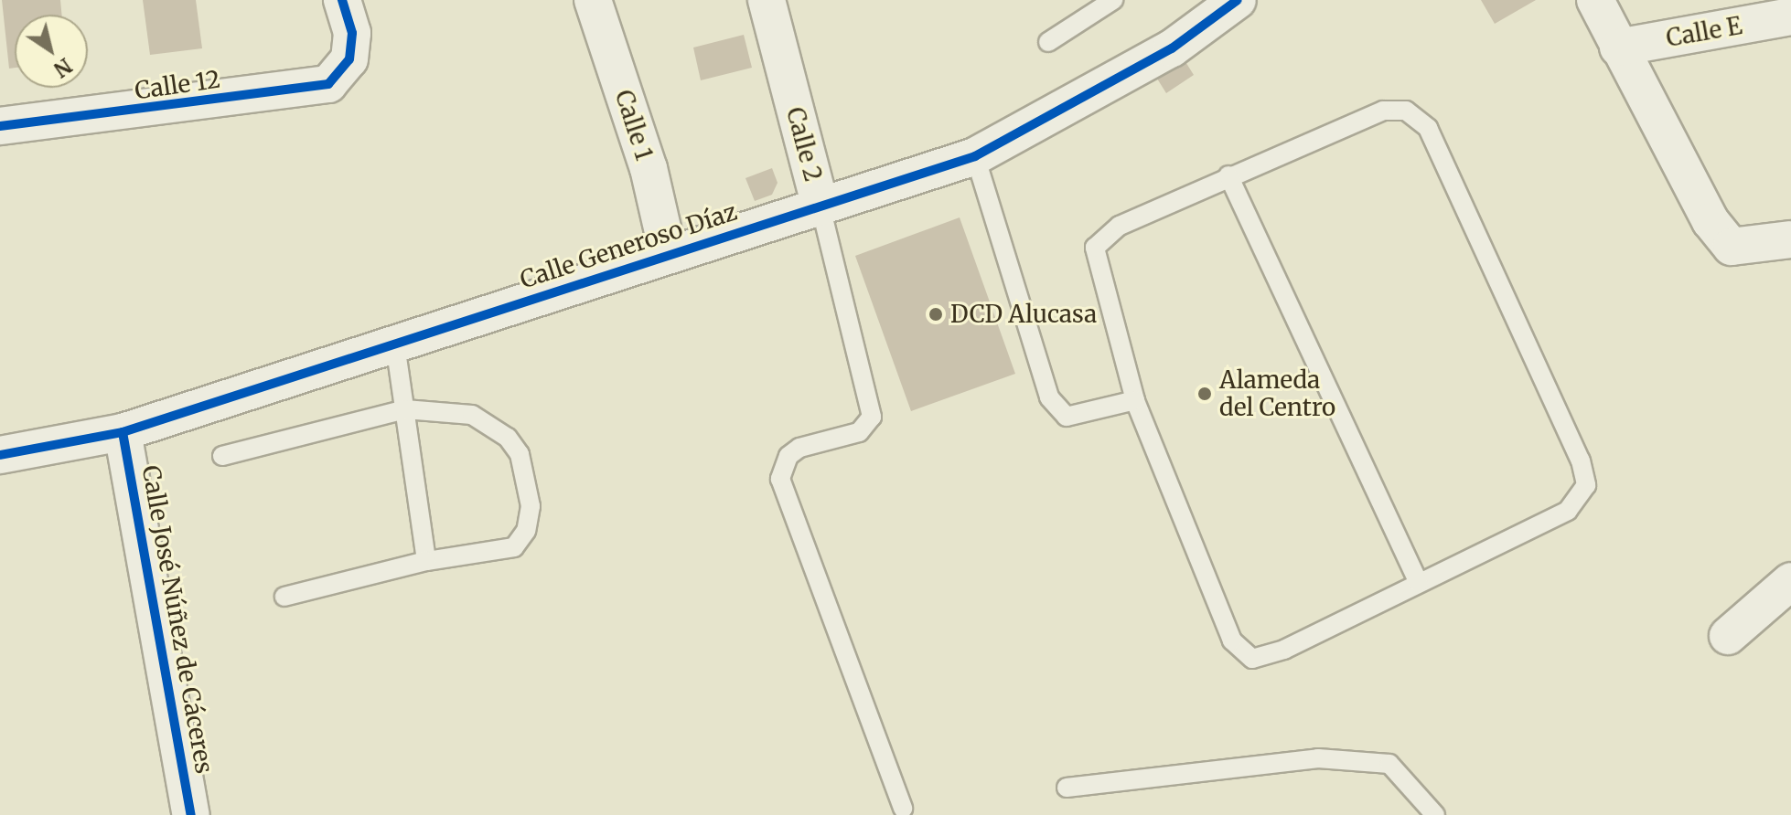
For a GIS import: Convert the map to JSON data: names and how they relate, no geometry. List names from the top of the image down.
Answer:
{
  "streets": {
    "street": [
      "Calle E",
      "Calle 12",
      "Calle 1",
      "Calle 2",
      "Calle Generoso Díaz",
      "Calle José Núñez de Cáceres"
    ]
  },
  "crossings": [
    ["Calle 1", "Calle Generoso Díaz"],
    ["Calle 2", "Calle Generoso Díaz"],
    ["Calle Generoso Díaz", "Calle José Núñez de Cáceres"]
  ],
  "places": ["DCD Alucasa", "Alameda del Centro"],
  "north": "bottom right"
}
